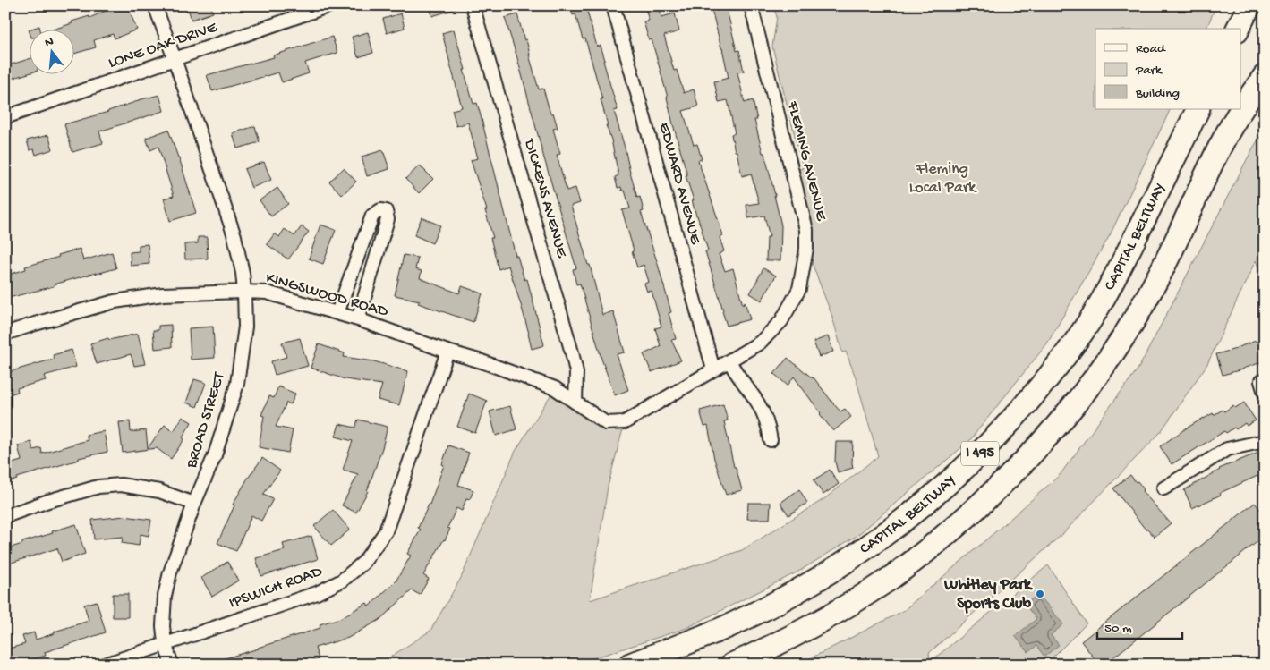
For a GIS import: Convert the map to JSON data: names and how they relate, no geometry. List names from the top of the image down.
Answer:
{
  "streets": {
    "highway": ["CAPITAL BELTWAY", "I 495"],
    "street": [
      "LONE OAK DRIVE",
      "FLEMING AVENUE",
      "EDWARD AVENUE",
      "DICKENS AVENUE",
      "KINGSWOOD ROAD",
      "BROAD STREET",
      "IPSWICH ROAD"
    ]
  },
  "crossings": [
    ["LONE OAK DRIVE", "BROAD STREET"],
    ["FLEMING AVENUE", "EDWARD AVENUE"],
    ["FLEMING AVENUE", "DICKENS AVENUE"],
    ["FLEMING AVENUE", "KINGSWOOD ROAD"],
    ["DICKENS AVENUE", "KINGSWOOD ROAD"],
    ["KINGSWOOD ROAD", "BROAD STREET"],
    ["KINGSWOOD ROAD", "IPSWICH ROAD"],
    ["BROAD STREET", "IPSWICH ROAD"]
  ],
  "parks": ["Fleming Local Park"],
  "places": ["Whitley Park Sports Club"],
  "legend": ["Road", "Park", "Building"],
  "scale_bar": "50 m",
  "north": "top"
}
